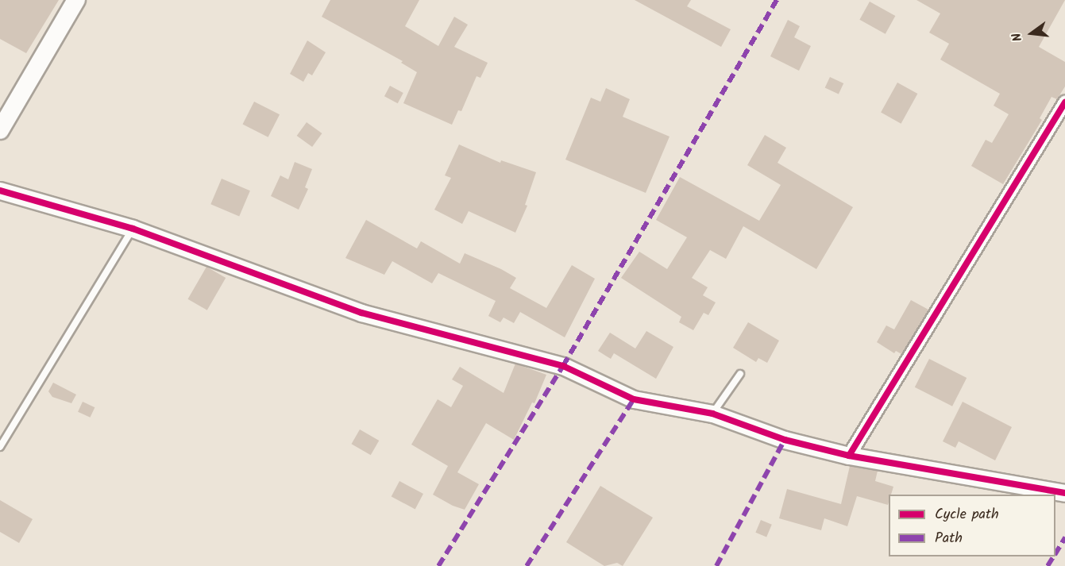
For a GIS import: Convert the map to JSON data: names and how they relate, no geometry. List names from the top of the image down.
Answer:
{
  "legend": ["Cycle path", "Path"],
  "north": "left"
}
